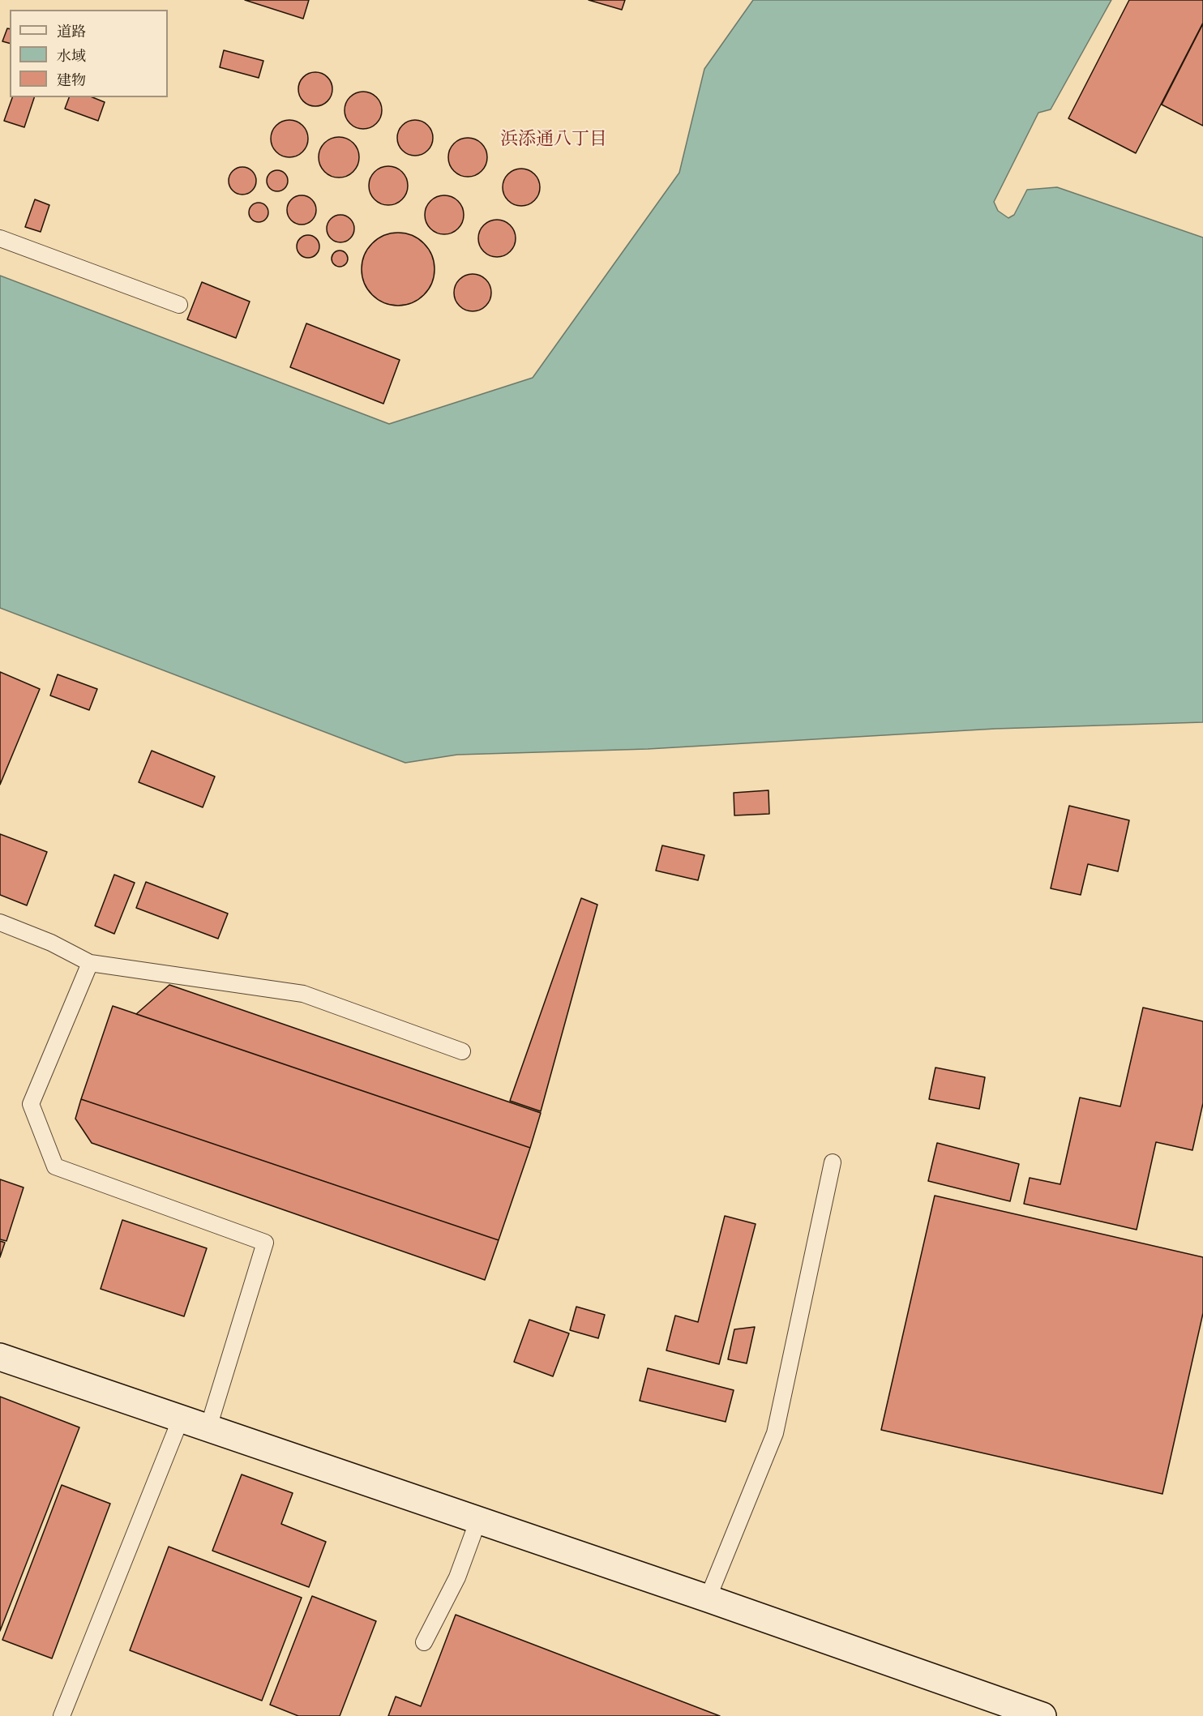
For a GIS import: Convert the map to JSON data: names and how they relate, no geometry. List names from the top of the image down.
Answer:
{
  "districts": ["浜添通八丁目"],
  "legend": ["道路", "水域", "建物"]
}
